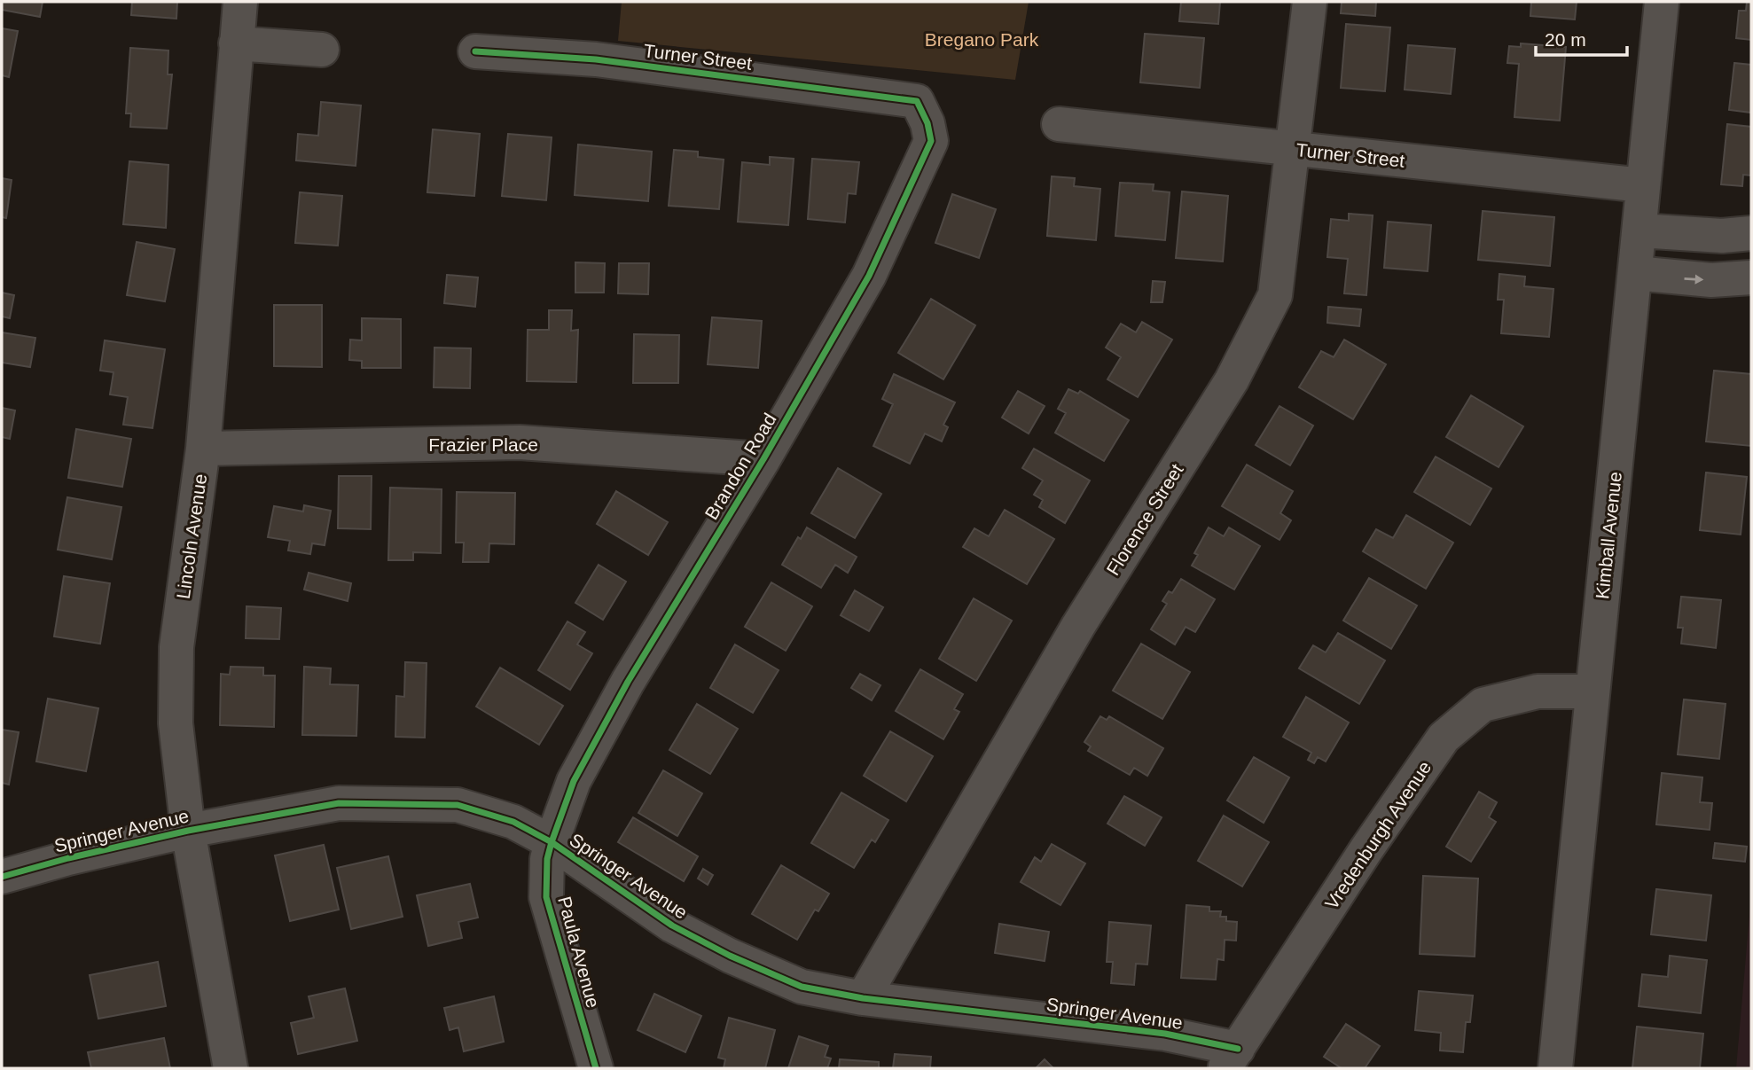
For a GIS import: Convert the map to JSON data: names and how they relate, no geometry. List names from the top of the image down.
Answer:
{
  "streets": {
    "street": [
      "Turner Street",
      "Frazier Place",
      "Brandon Road",
      "Florence Street",
      "Kimball Avenue",
      "Lincoln Avenue",
      "Springer Avenue",
      "Vredenburgh Avenue",
      "Paula Avenue"
    ]
  },
  "crossings": [
    ["Turner Street", "Brandon Road"],
    ["Turner Street", "Florence Street"],
    ["Turner Street", "Kimball Avenue"],
    ["Frazier Place", "Brandon Road"],
    ["Frazier Place", "Lincoln Avenue"],
    ["Brandon Road", "Springer Avenue"],
    ["Brandon Road", "Paula Avenue"],
    ["Florence Street", "Springer Avenue"],
    ["Kimball Avenue", "Vredenburgh Avenue"],
    ["Lincoln Avenue", "Springer Avenue"],
    ["Springer Avenue", "Vredenburgh Avenue"],
    ["Springer Avenue", "Paula Avenue"]
  ],
  "parks": ["Bregano Park"],
  "scale_bar": "20 m"
}
